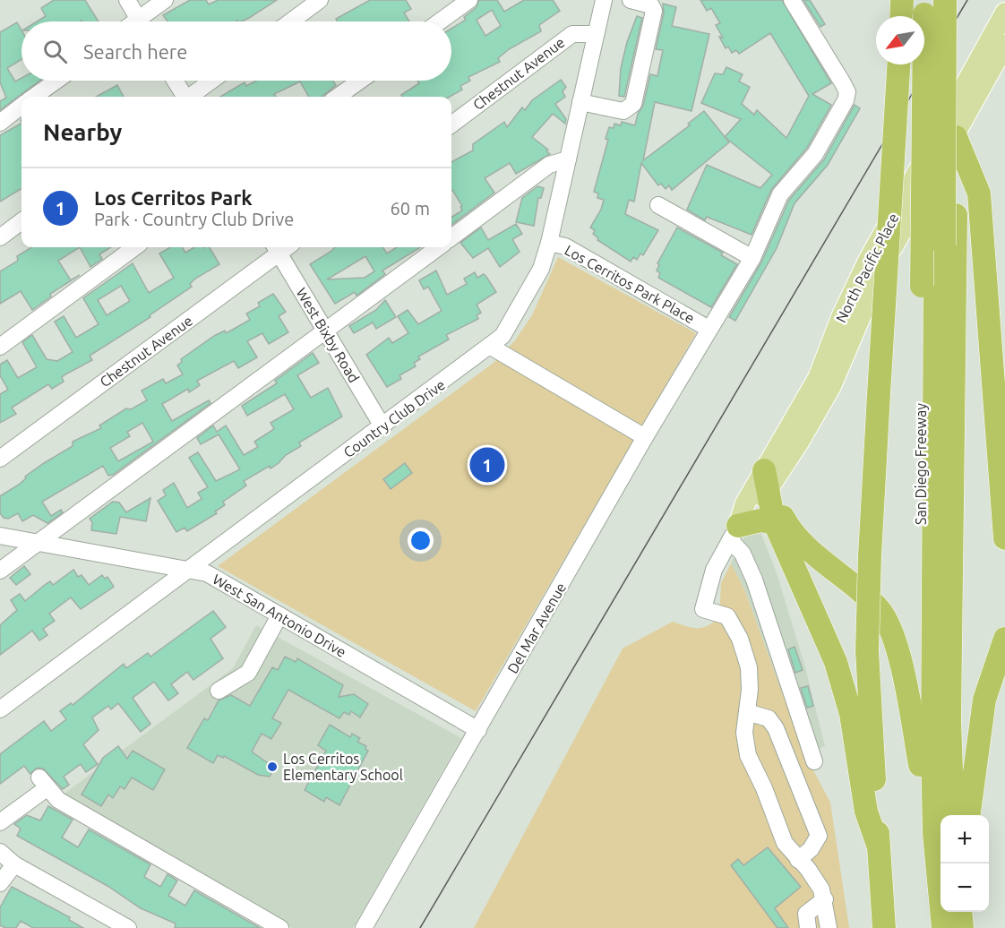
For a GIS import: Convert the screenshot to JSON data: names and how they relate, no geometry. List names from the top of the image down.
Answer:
{
  "streets": {
    "highway": ["San Diego Freeway"],
    "main road": ["North Pacific Place"],
    "street": [
      "Chestnut Avenue",
      "Los Cerritos Park Place",
      "West Bixby Road",
      "Country Club Drive",
      "West San Antonio Drive",
      "Del Mar Avenue"
    ]
  },
  "crossings": [
    ["Chestnut Avenue", "Country Club Drive"],
    ["Los Cerritos Park Place", "Country Club Drive"],
    ["Los Cerritos Park Place", "Del Mar Avenue"],
    ["West Bixby Road", "Country Club Drive"],
    ["Country Club Drive", "West San Antonio Drive"],
    ["West San Antonio Drive", "Del Mar Avenue"]
  ],
  "places": ["Los Cerritos Elementary School"],
  "north": "bottom left",
  "page": {
    "search": "Search here",
    "heading": "Nearby",
    "list": [
      {
        "mark": "1",
        "name": "Los Cerritos Park",
        "note": "Park · Country Club Drive",
        "value": "60 m"
      }
    ],
    "pins": "1",
    "map_buttons": ["+", "−"]
  }
}
